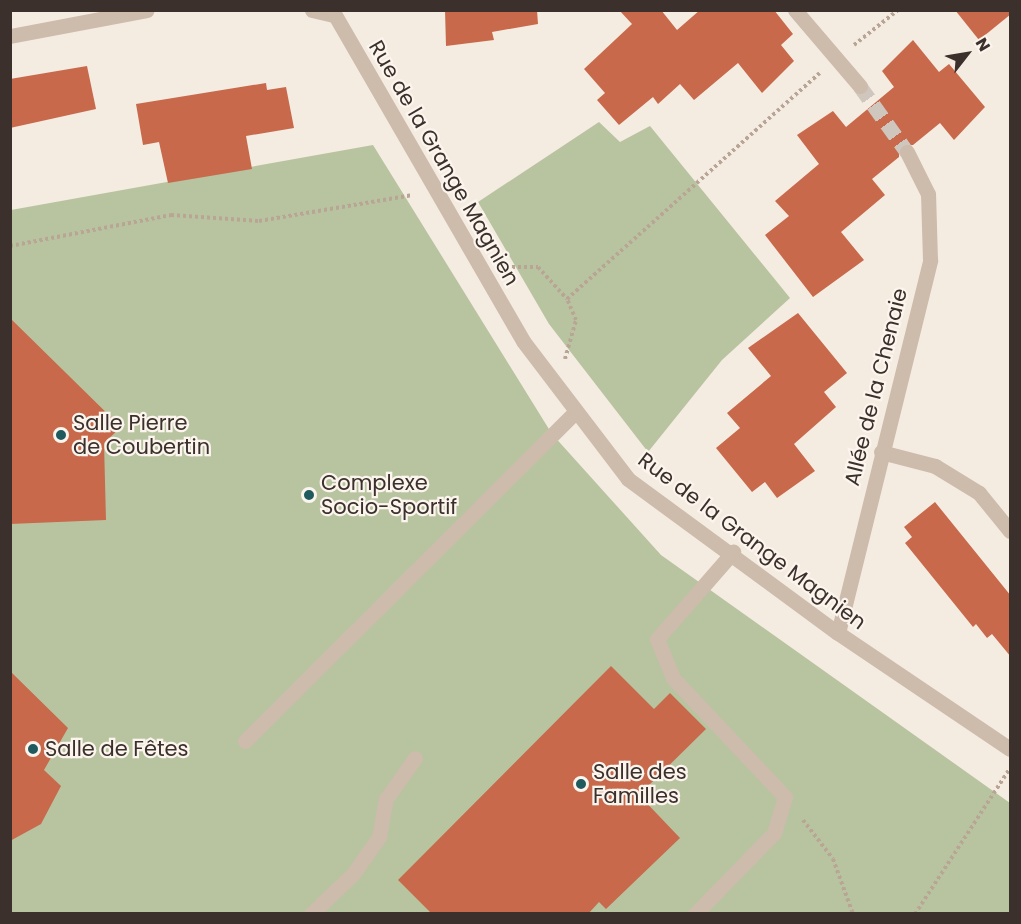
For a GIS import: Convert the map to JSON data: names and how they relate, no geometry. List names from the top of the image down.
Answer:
{
  "streets": {
    "street": ["Rue de la Grange Magnien", "Allée de la Chenaie"]
  },
  "crossings": [
    ["Rue de la Grange Magnien", "Allée de la Chenaie"]
  ],
  "places": [
    "Salle Pierre de Coubertin",
    "Complexe Socio-Sportif",
    "Salle de Fêtes",
    "Salle des Familles"
  ],
  "north": "top right"
}
